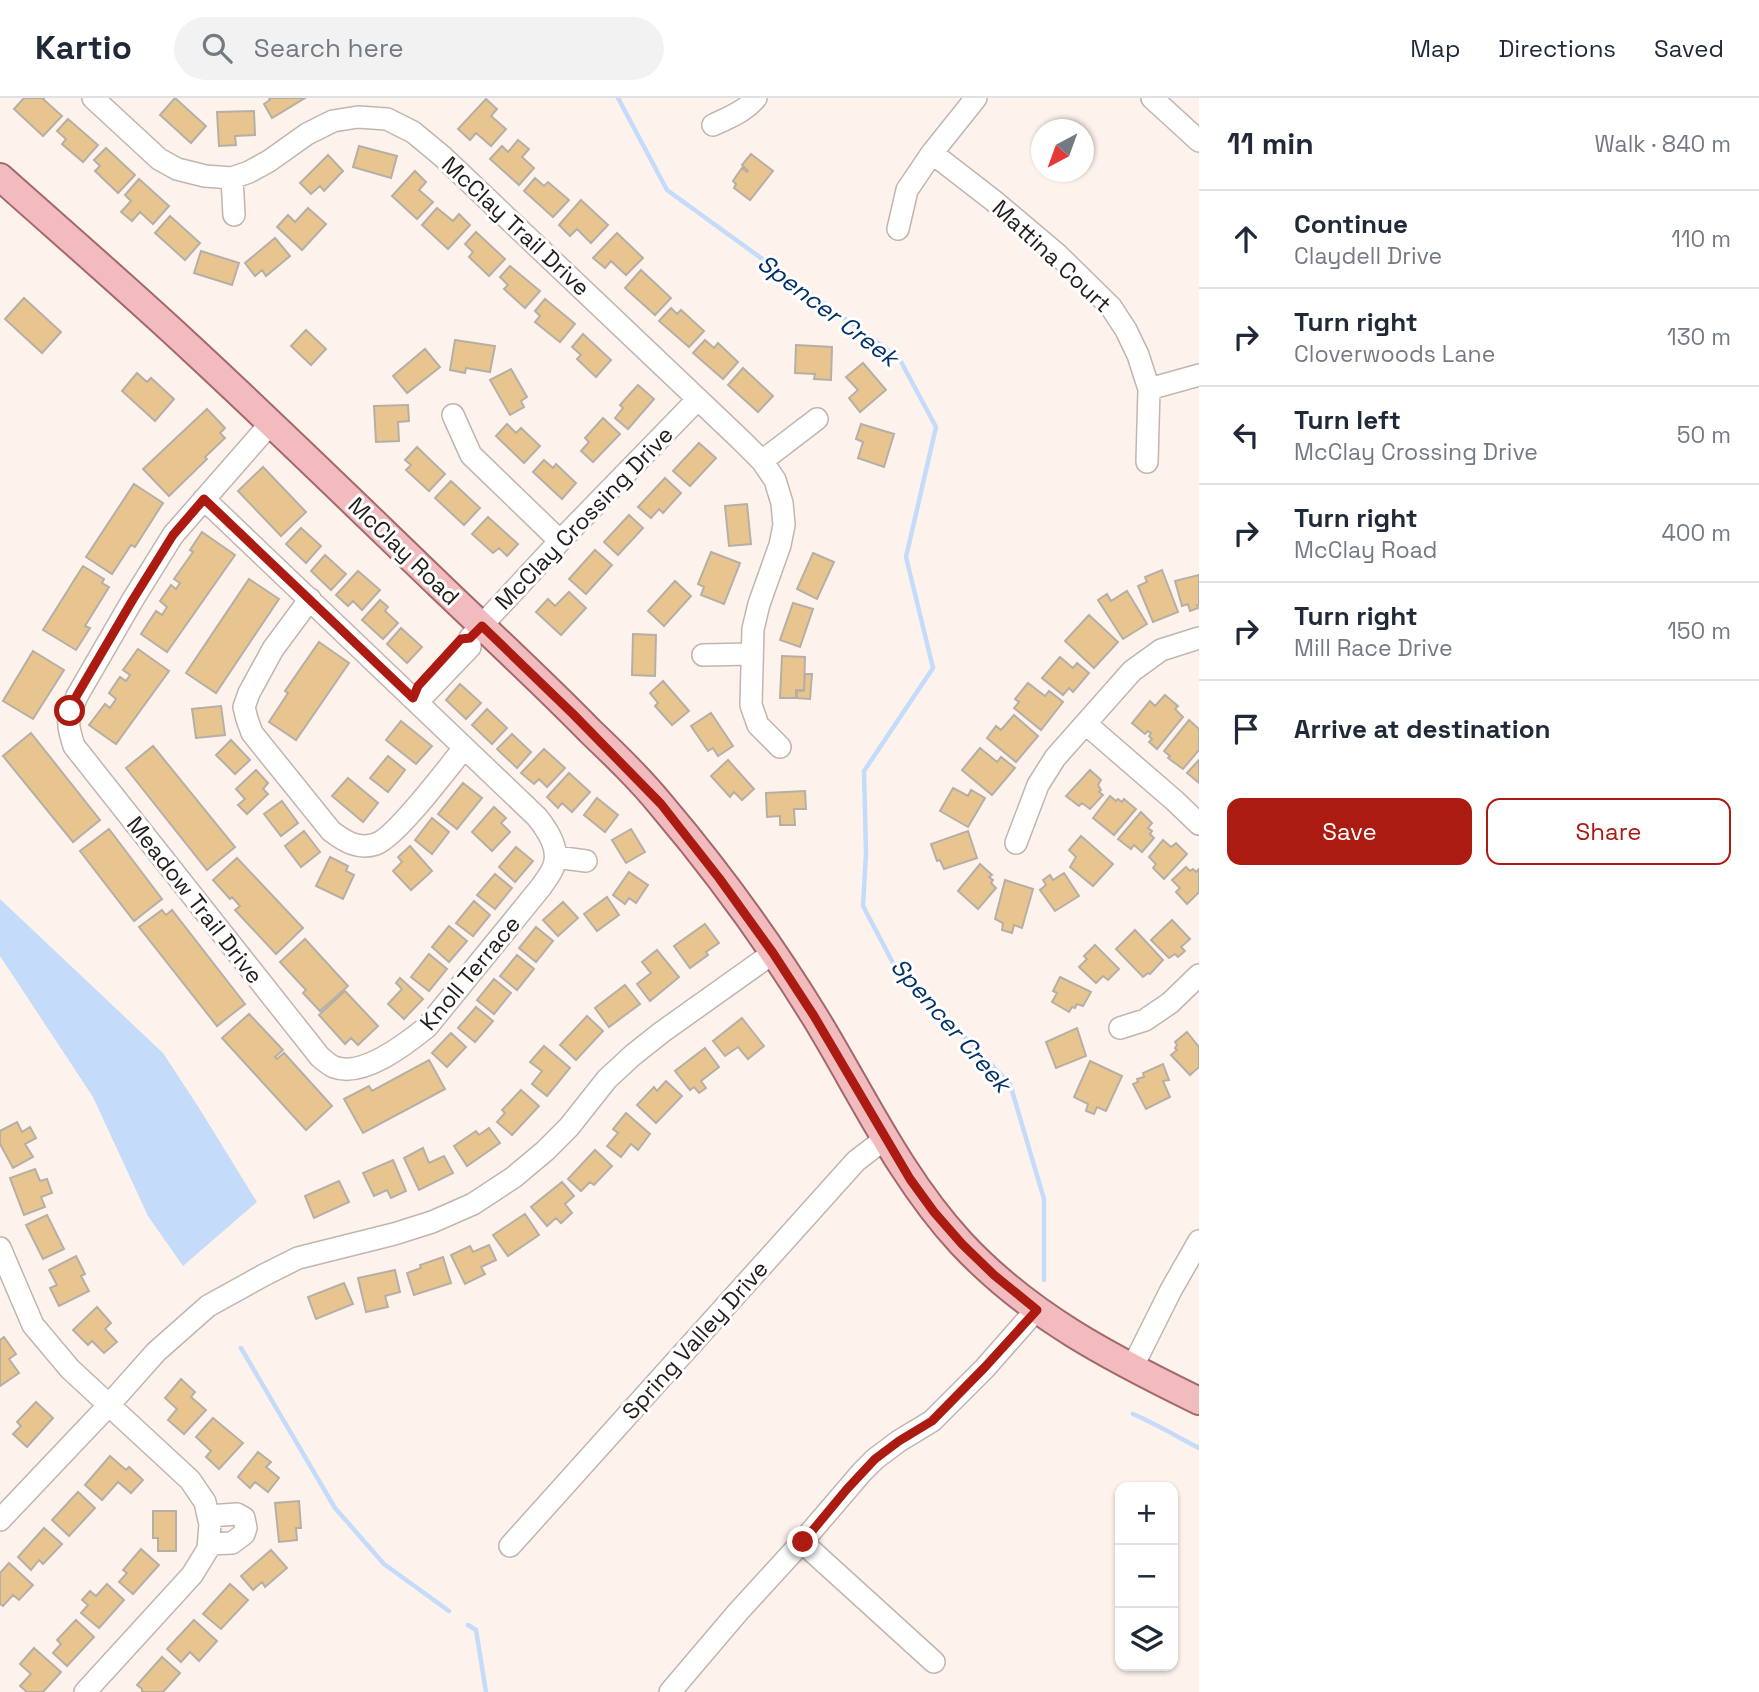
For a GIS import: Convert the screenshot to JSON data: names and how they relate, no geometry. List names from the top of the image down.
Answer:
{
  "streets": {
    "main road": ["McClay Road"],
    "street": [
      "McClay Trail Drive",
      "Mattina Court",
      "McClay Crossing Drive",
      "Meadow Trail Drive",
      "Knoll Terrace",
      "Spring Valley Drive"
    ]
  },
  "crossings": [
    ["McClay Trail Drive", "McClay Crossing Drive"],
    ["McClay Crossing Drive", "McClay Road"],
    ["McClay Road", "Spring Valley Drive"],
    ["Meadow Trail Drive", "Knoll Terrace"]
  ],
  "water": ["Spencer Creek"],
  "north": "bottom left",
  "page": {
    "header": "Kartio",
    "search": "Search here",
    "nav": ["Map", "Directions", "Saved"],
    "heading": ["11 min", "Walk · 840 m"],
    "list": [
      ["Continue", "Claydell Drive", "110 m"],
      ["Turn right", "Cloverwoods Lane", "130 m"],
      ["Turn left", "McClay Crossing Drive", "50 m"],
      ["Turn right", "McClay Road", "400 m"],
      ["Turn right", "Mill Race Drive", "150 m"],
      "Arrive at destination"
    ],
    "buttons": ["Save", "Share"],
    "map_buttons": ["+", "−"]
  }
}
